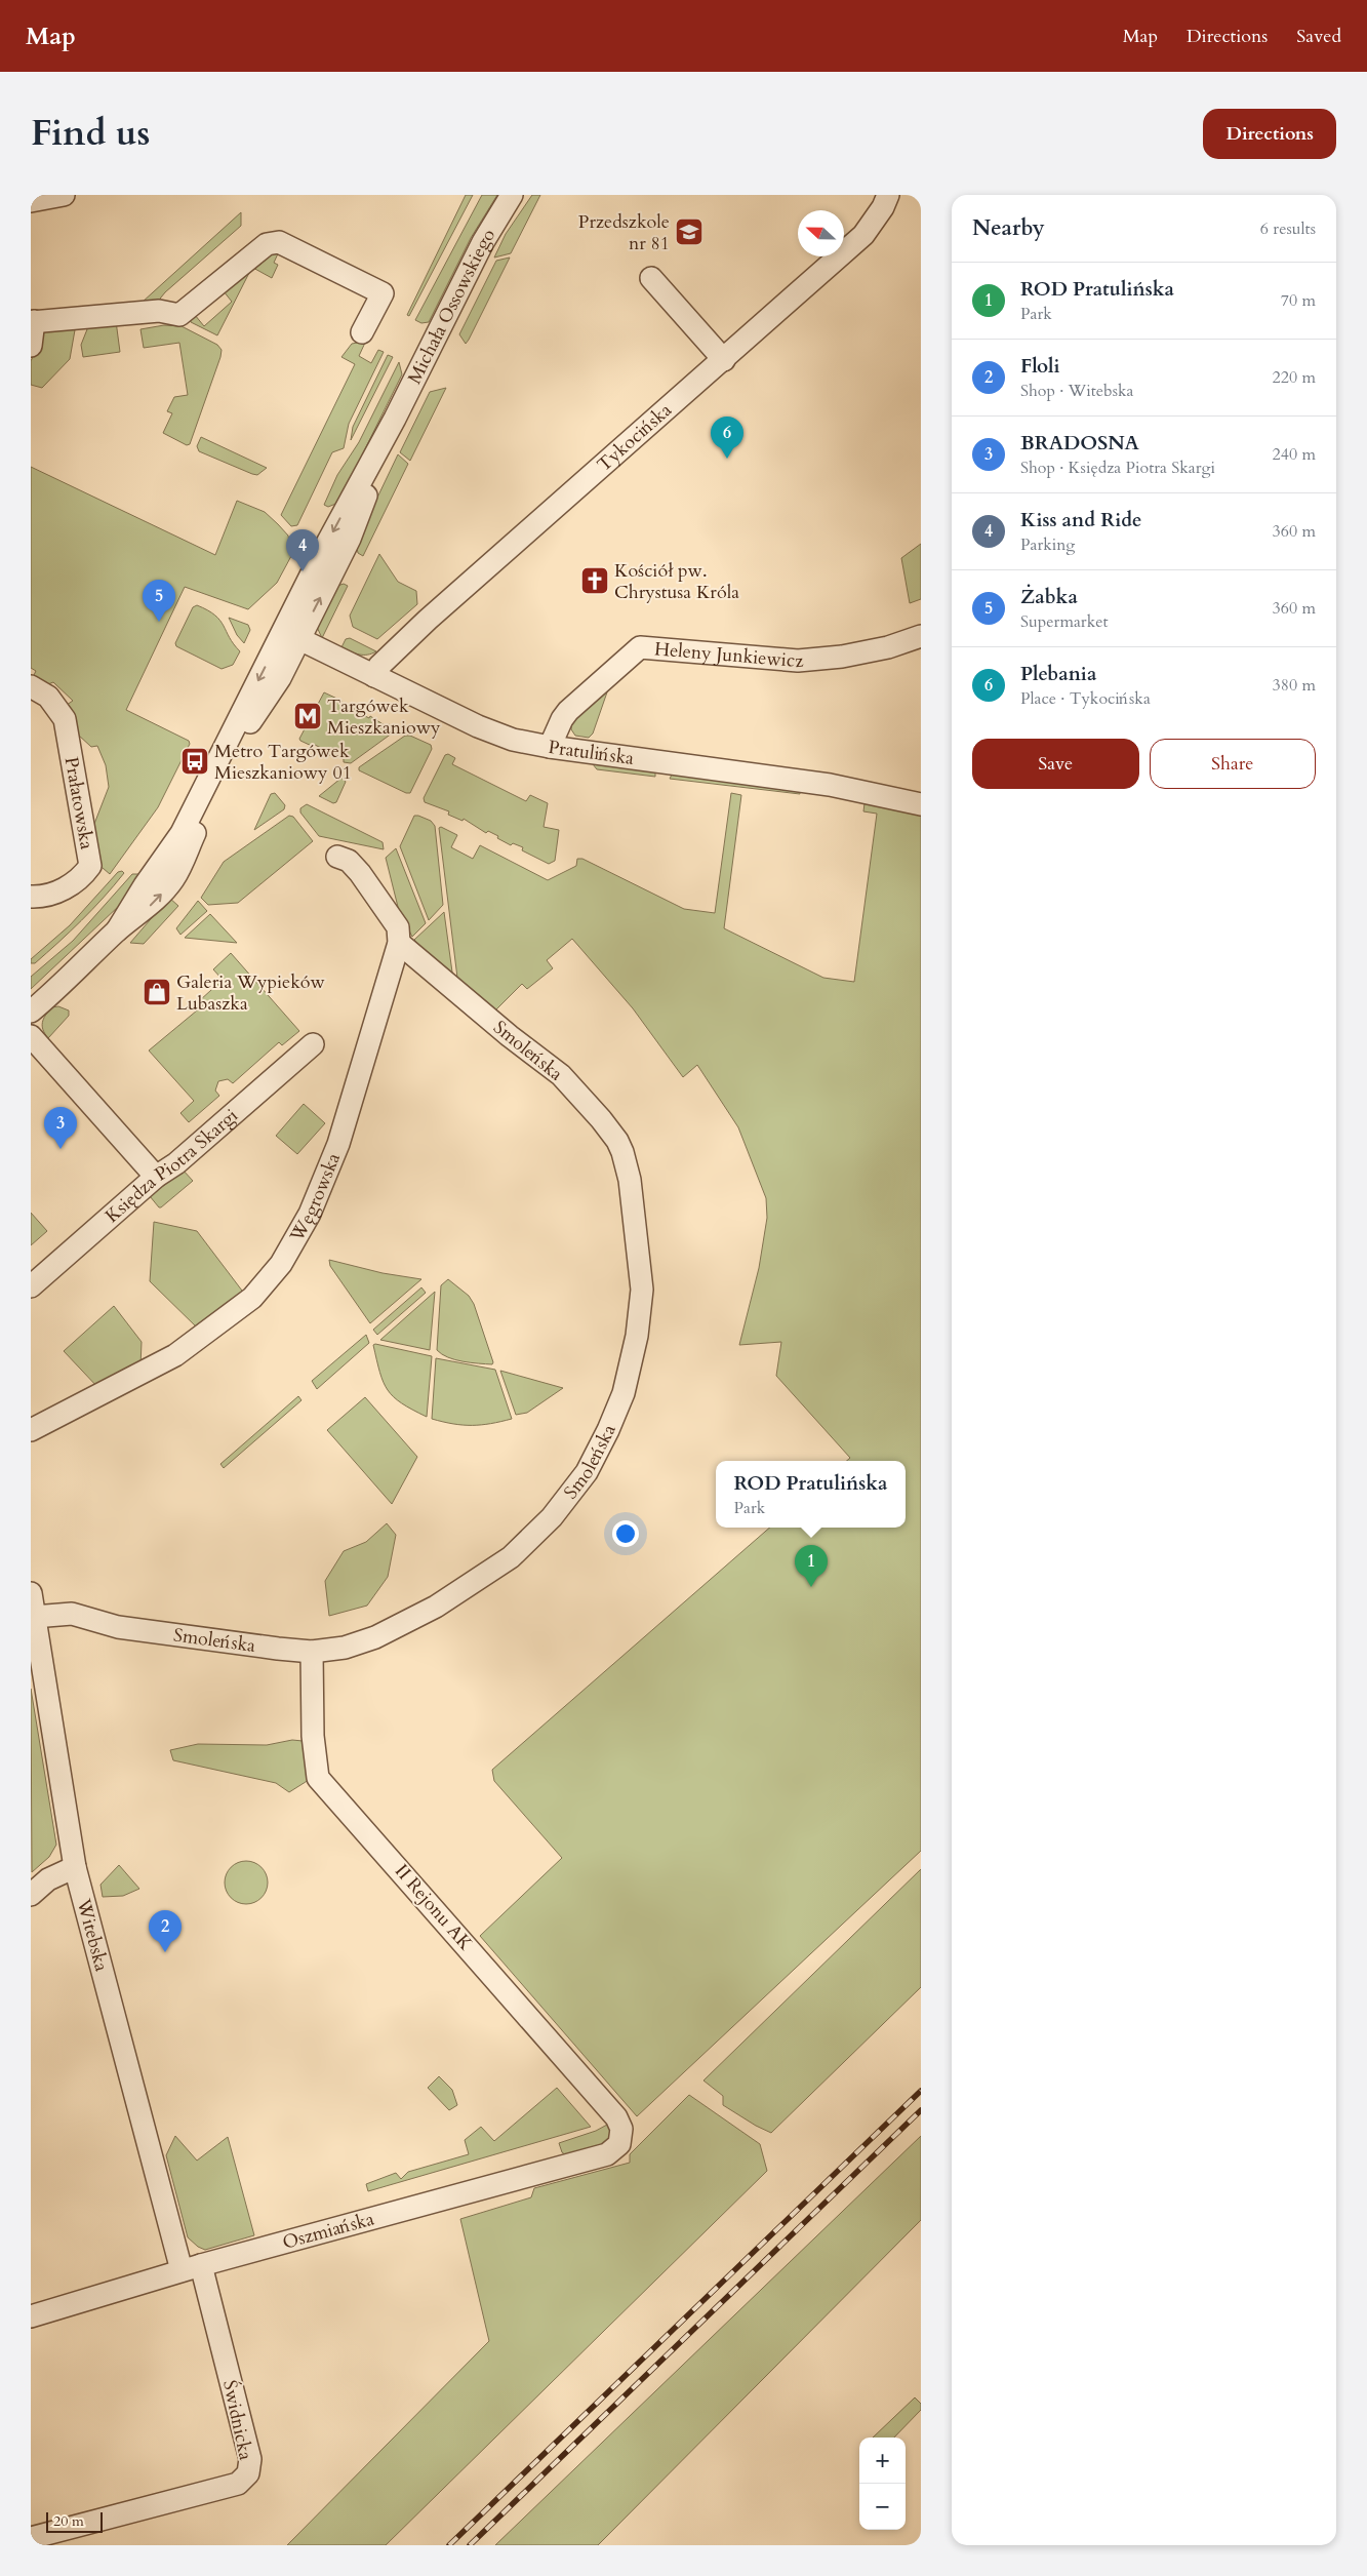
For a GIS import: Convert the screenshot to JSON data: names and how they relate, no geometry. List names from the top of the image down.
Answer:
{
  "streets": {
    "street": [
      "Michała Ossowskiego",
      "Tykocińska",
      "Heleny Junkiewicz",
      "Pratulińska",
      "Prałatowska",
      "Smoleńska",
      "Księdza Piotra Skargi",
      "Węgrowska",
      "II Rejonu AK",
      "Witebska",
      "Oszmiańska",
      "Świdnicka"
    ]
  },
  "crossings": [
    ["Michała Ossowskiego", "Pratulińska"],
    ["Tykocińska", "Pratulińska"],
    ["Heleny Junkiewicz", "Pratulińska"],
    ["Smoleńska", "Węgrowska"],
    ["Smoleńska", "II Rejonu AK"],
    ["Smoleńska", "Witebska"],
    ["II Rejonu AK", "Oszmiańska"],
    ["Witebska", "Oszmiańska"],
    ["Witebska", "Świdnicka"],
    ["Oszmiańska", "Świdnicka"]
  ],
  "places": {
    "school or university": ["Przedszkole nr 81"],
    "church": ["Kościół pw. Chrystusa Króla"],
    "metro station": ["Targówek Mieszkaniowy"],
    "bus stop": ["Metro Targówek Mieszkaniowy 01"],
    "shop": ["Galeria Wypieków Lubaszka"]
  },
  "scale_bar": "20 m",
  "north": "left",
  "page": {
    "header": "Map",
    "nav": ["Map", "Directions", "Saved"],
    "title": "Find us",
    "buttons": [
      "Directions",
      ["Save", "Share"]
    ],
    "heading": ["Nearby", "6 results"],
    "list": [
      {
        "mark": "1",
        "name": "ROD Pratulińska",
        "note": "Park",
        "value": "70 m"
      },
      {
        "mark": "2",
        "name": "Floli",
        "note": "Shop · Witebska",
        "value": "220 m"
      },
      {
        "mark": "3",
        "name": "BRADOSNA",
        "note": "Shop · Księdza Piotra Skargi",
        "value": "240 m"
      },
      {
        "mark": "4",
        "name": "Kiss and Ride",
        "note": "Parking",
        "value": "360 m"
      },
      {
        "mark": "5",
        "name": "Żabka",
        "note": "Supermarket",
        "value": "360 m"
      },
      {
        "mark": "6",
        "name": "Plebania",
        "note": "Place · Tykocińska",
        "value": "380 m"
      }
    ],
    "pins": [
      "6",
      "4",
      "5",
      "3",
      "1",
      "2"
    ],
    "popup": ["ROD Pratulińska", "Park"],
    "map_buttons": ["+", "−"],
    "scale": "20 m"
  }
}
